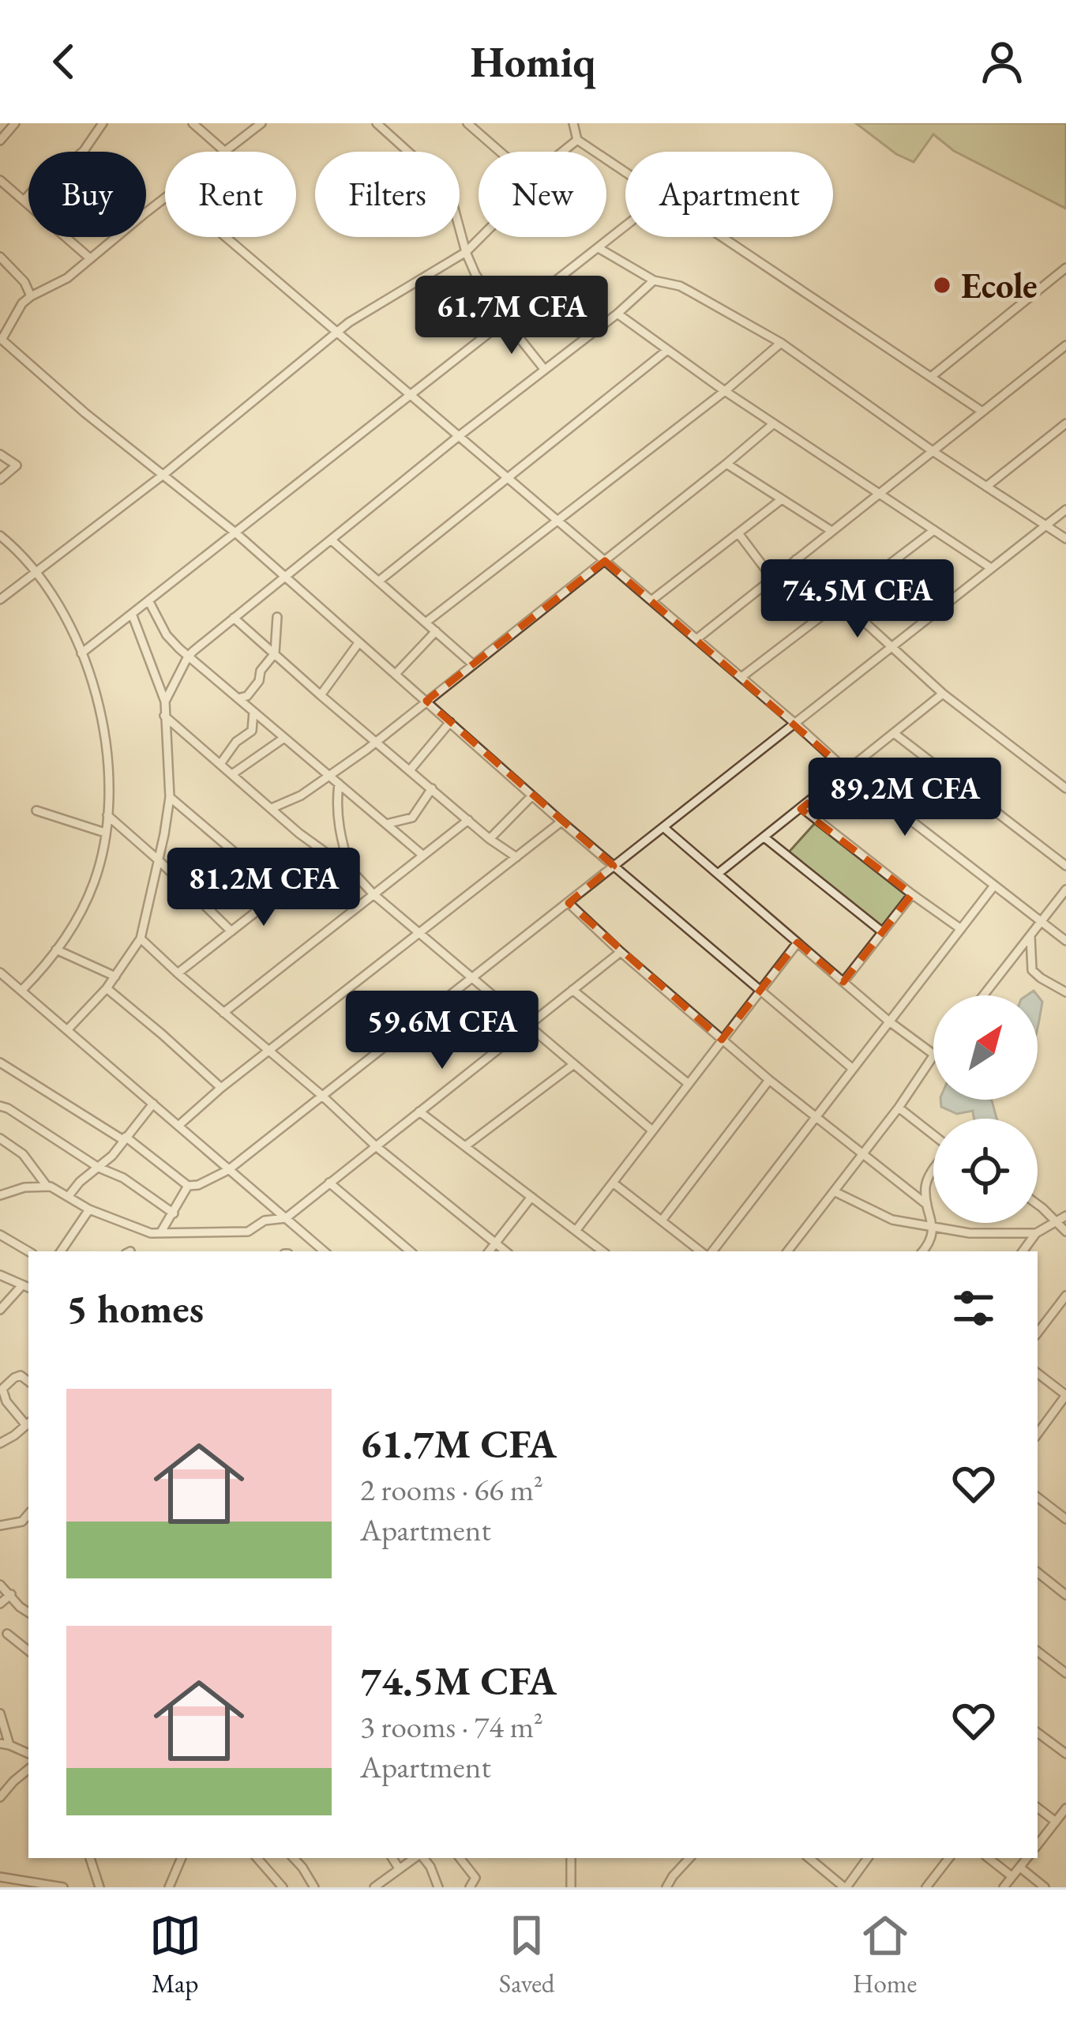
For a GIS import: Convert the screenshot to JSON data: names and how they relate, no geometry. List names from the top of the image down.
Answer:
{
  "places": ["Ecole"],
  "north": "top right",
  "page": {
    "header": "Homiq",
    "chip": [
      "Buy",
      "Rent",
      "Filters",
      "New",
      "Apartment"
    ],
    "price": [
      "61.7M CFA",
      "74.5M CFA",
      "89.2M CFA",
      "81.2M CFA",
      "59.6M CFA"
    ],
    "heading": "5 homes",
    "list": [
      {
        "name": "61.7M CFA",
        "note": "2 rooms · 66 m² · Apartment"
      },
      {
        "name": "74.5M CFA",
        "note": "3 rooms · 74 m² · Apartment"
      }
    ],
    "tabs": ["Map", "Saved", "Home"]
  }
}
